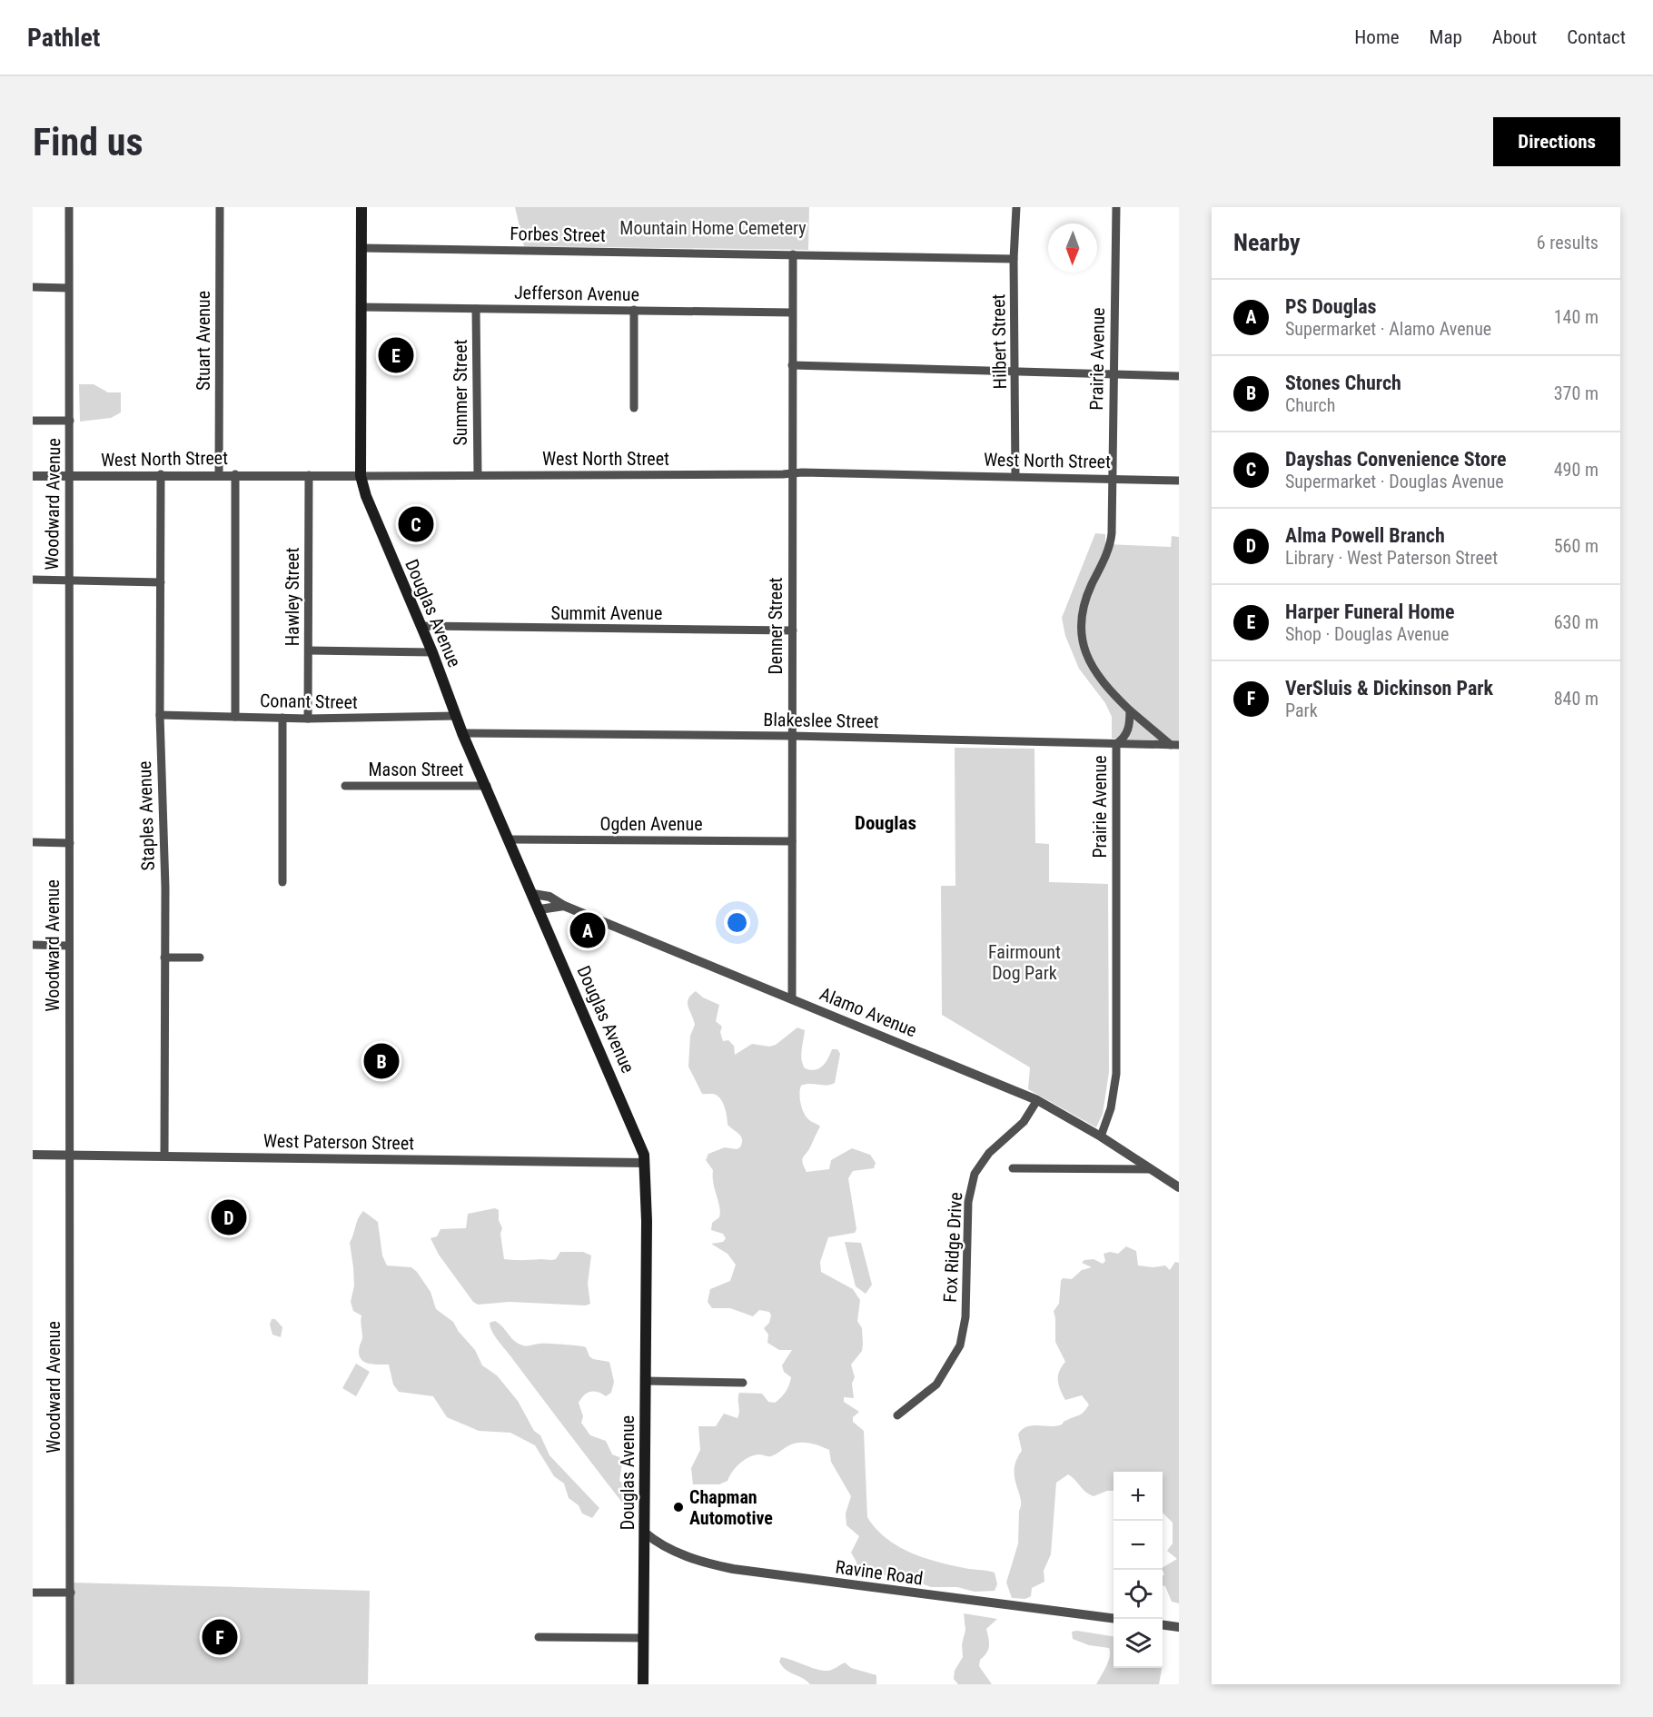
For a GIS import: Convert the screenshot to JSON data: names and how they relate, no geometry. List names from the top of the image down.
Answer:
{
  "streets": {
    "main road": ["Douglas Avenue"],
    "street": [
      "Forbes Street",
      "Jefferson Avenue",
      "Stuart Avenue",
      "Hilbert Street",
      "Prairie Avenue",
      "Summer Street",
      "West North Street",
      "Woodward Avenue",
      "Hawley Street",
      "Summit Avenue",
      "Denner Street",
      "Conant Street",
      "Blakeslee Street",
      "Mason Street",
      "Staples Avenue",
      "Ogden Avenue",
      "Alamo Avenue",
      "West Paterson Street",
      "Fox Ridge Drive",
      "Ravine Road"
    ]
  },
  "crossings": [
    ["Forbes Street", "Hilbert Street"],
    ["Forbes Street", "Douglas Avenue"],
    ["Forbes Street", "Denner Street"],
    ["Jefferson Avenue", "Summer Street"],
    ["Jefferson Avenue", "Douglas Avenue"],
    ["Jefferson Avenue", "Denner Street"],
    ["Stuart Avenue", "West North Street"],
    ["Hilbert Street", "West North Street"],
    ["Prairie Avenue", "West North Street"],
    ["Prairie Avenue", "Blakeslee Street"],
    ["Prairie Avenue", "Alamo Avenue"],
    ["Summer Street", "West North Street"],
    ["West North Street", "Woodward Avenue"],
    ["West North Street", "Hawley Street"],
    ["West North Street", "Douglas Avenue"],
    ["West North Street", "Denner Street"],
    ["West North Street", "Staples Avenue"],
    ["Woodward Avenue", "West Paterson Street"],
    ["Hawley Street", "Conant Street"],
    ["Douglas Avenue", "Summit Avenue"],
    ["Douglas Avenue", "Conant Street"],
    ["Douglas Avenue", "Blakeslee Street"],
    ["Douglas Avenue", "Mason Street"],
    ["Douglas Avenue", "Ogden Avenue"],
    ["Douglas Avenue", "Alamo Avenue"],
    ["Douglas Avenue", "West Paterson Street"],
    ["Douglas Avenue", "Ravine Road"],
    ["Summit Avenue", "Denner Street"],
    ["Denner Street", "Blakeslee Street"],
    ["Denner Street", "Ogden Avenue"],
    ["Denner Street", "Alamo Avenue"],
    ["Conant Street", "Staples Avenue"],
    ["Staples Avenue", "West Paterson Street"],
    ["Alamo Avenue", "Fox Ridge Drive"]
  ],
  "districts": ["Douglas"],
  "parks": ["Mountain Home Cemetery", "Fairmount Dog Park"],
  "places": ["Chapman Automotive"],
  "north": "bottom",
  "page": {
    "header": "Pathlet",
    "nav": [
      "Home",
      "Map",
      "About",
      "Contact"
    ],
    "buttons": "Directions",
    "title": "Find us",
    "heading": ["Nearby", "6 results"],
    "list": [
      {
        "mark": "A",
        "name": "PS Douglas",
        "note": "Supermarket · Alamo Avenue",
        "value": "140 m"
      },
      {
        "mark": "B",
        "name": "Stones Church",
        "note": "Church",
        "value": "370 m"
      },
      {
        "mark": "C",
        "name": "Dayshas Convenience Store",
        "note": "Supermarket · Douglas Avenue",
        "value": "490 m"
      },
      {
        "mark": "D",
        "name": "Alma Powell Branch",
        "note": "Library · West Paterson Street",
        "value": "560 m"
      },
      {
        "mark": "E",
        "name": "Harper Funeral Home",
        "note": "Shop · Douglas Avenue",
        "value": "630 m"
      },
      {
        "mark": "F",
        "name": "VerSluis & Dickinson Park",
        "note": "Park",
        "value": "840 m"
      }
    ],
    "pins": [
      "E",
      "C",
      "A",
      "B",
      "D",
      "F"
    ],
    "map_buttons": ["+", "−"]
  }
}
